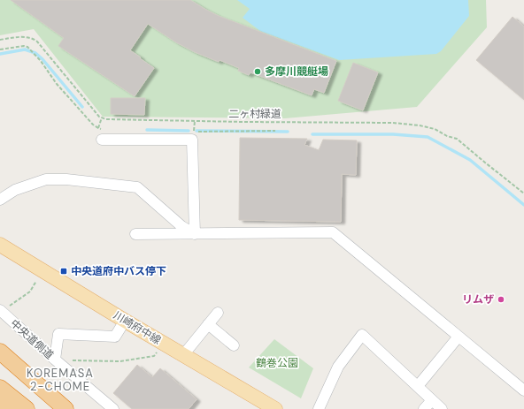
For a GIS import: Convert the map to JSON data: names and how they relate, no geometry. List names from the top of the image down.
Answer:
{
  "streets": {
    "main road": ["川崎府中線"],
    "street": ["中央道側道"],
    "path": ["二ヶ村緑道"]
  },
  "districts": ["KOREMASA 2-CHOME"],
  "parks": ["鶴巻公園"],
  "places": {
    "other": ["多摩川競艇場", "リムザ"],
    "transit": ["中央道府中バス停下"]
  }
}
